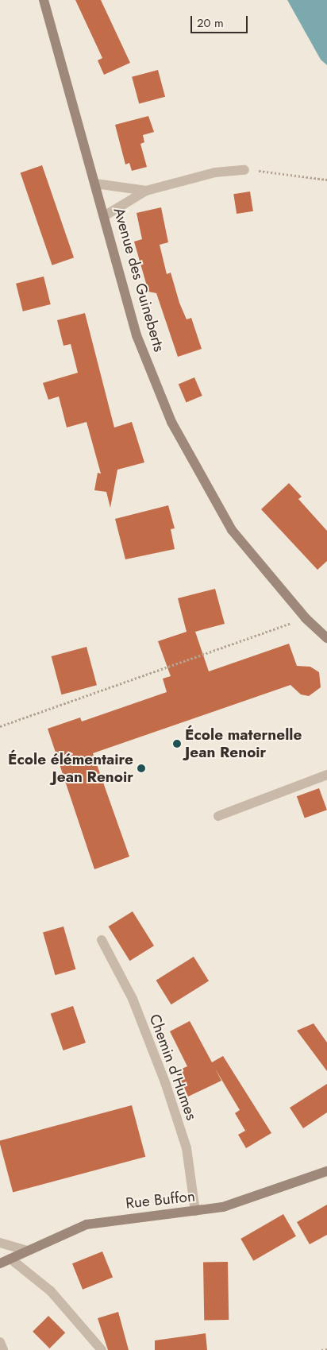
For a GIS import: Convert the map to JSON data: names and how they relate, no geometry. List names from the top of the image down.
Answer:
{
  "streets": {
    "street": ["Avenue des Guineberts", "Chemin d'Humes", "Rue Buffon"]
  },
  "crossings": [
    ["Chemin d'Humes", "Rue Buffon"]
  ],
  "places": ["École maternelle Jean Renoir", "École élémentaire Jean Renoir"],
  "scale_bar": "20 m"
}
